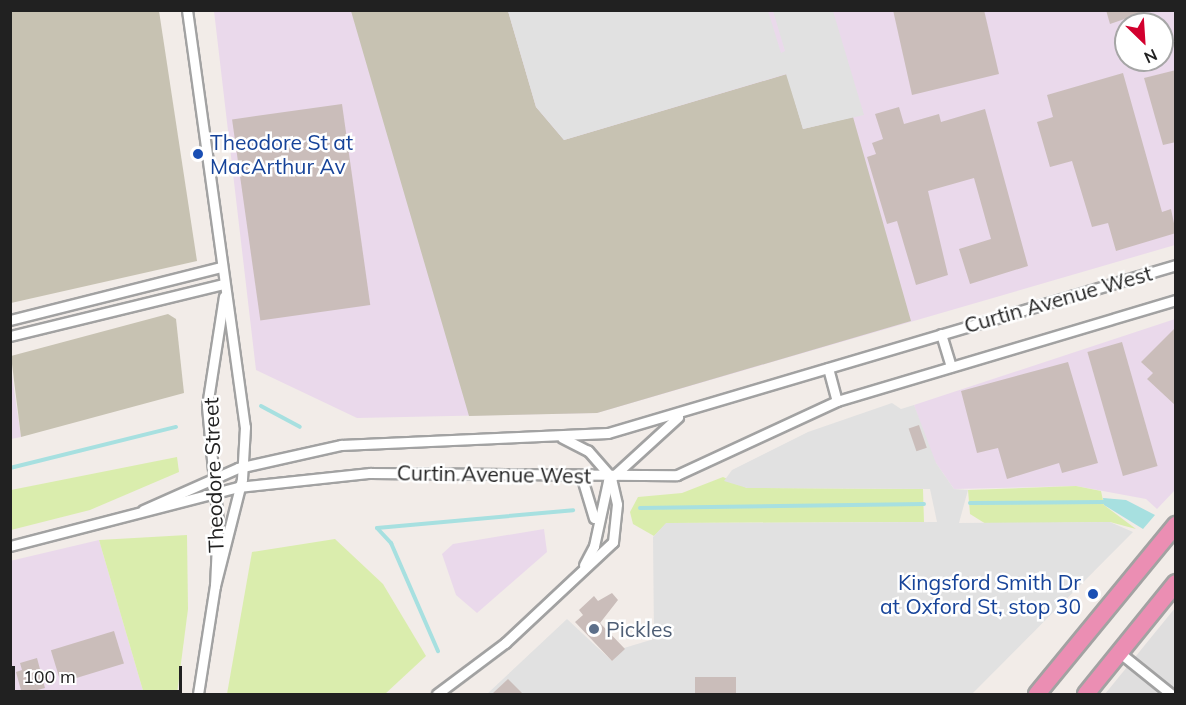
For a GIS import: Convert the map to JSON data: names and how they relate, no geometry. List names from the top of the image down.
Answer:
{
  "streets": {
    "street": ["Curtin Avenue West", "Theodore Street"]
  },
  "crossings": [
    ["Curtin Avenue West", "Theodore Street"]
  ],
  "places": ["Theodore St at MacArthur Av", "Kingsford Smith Dr at Oxford St, stop 30", "Pickles"],
  "scale_bar": "100 m",
  "north": "bottom right"
}
